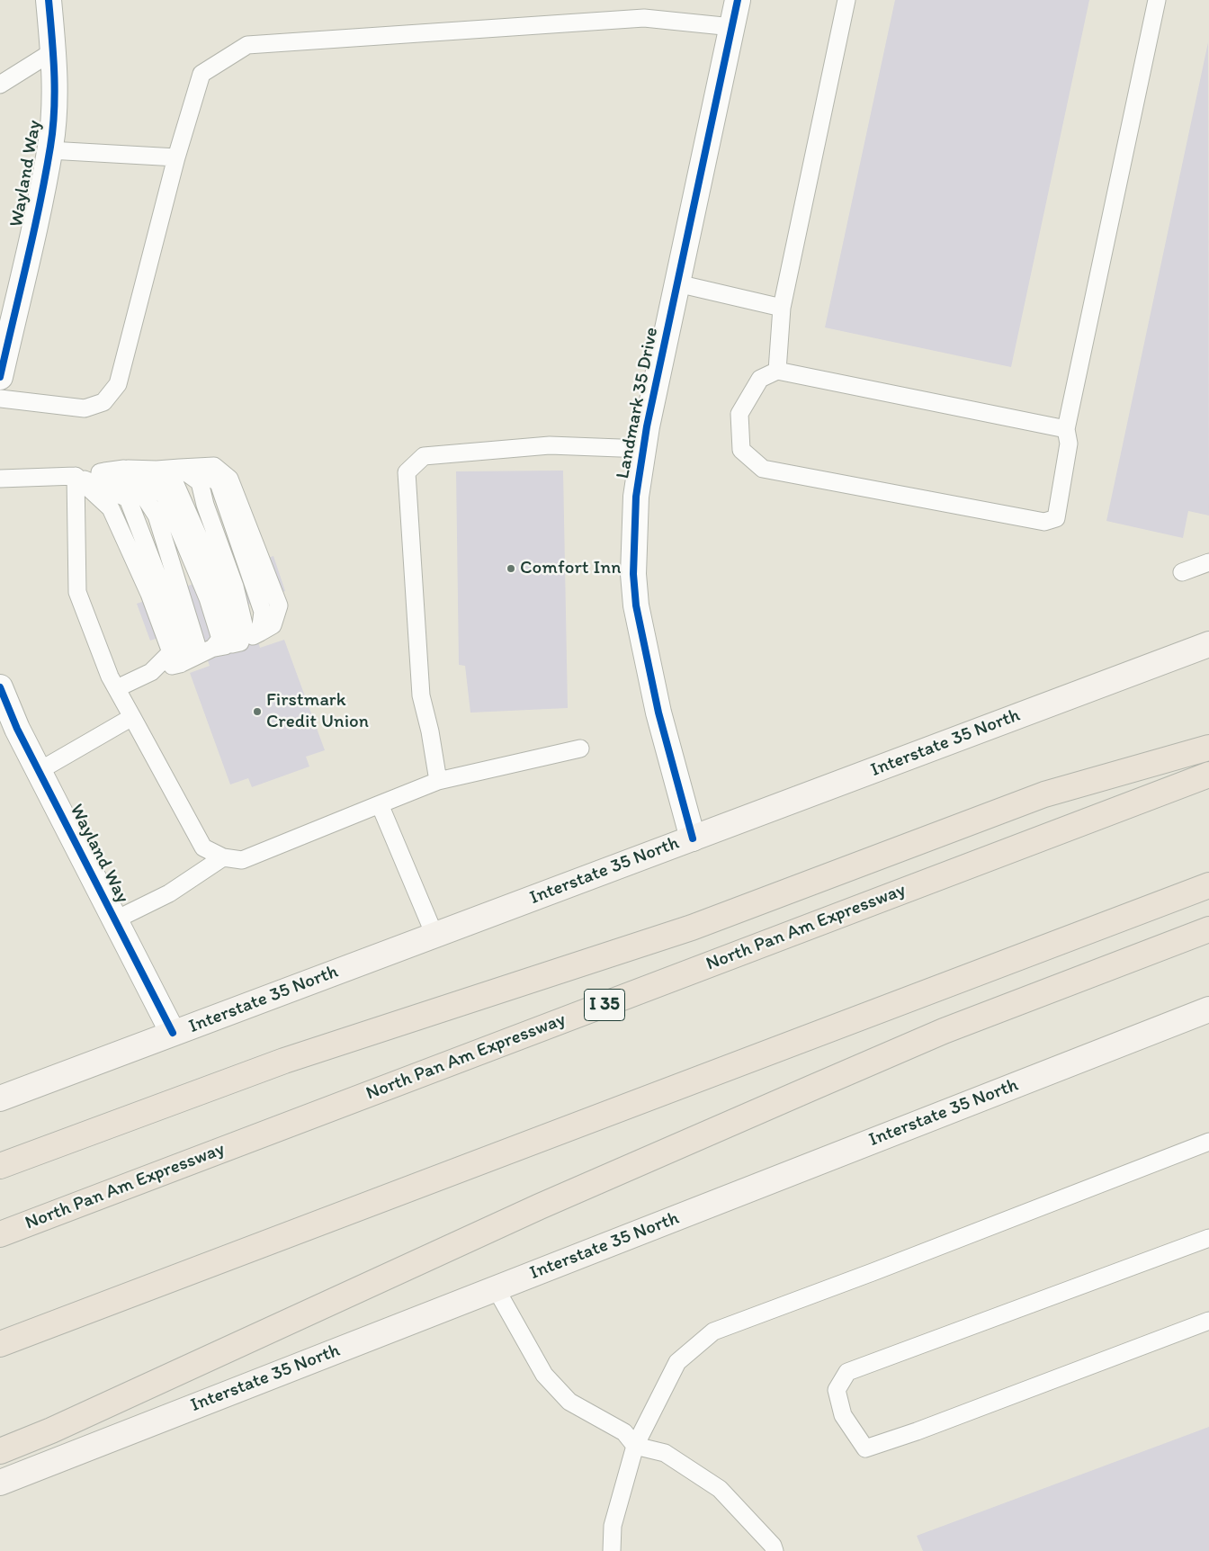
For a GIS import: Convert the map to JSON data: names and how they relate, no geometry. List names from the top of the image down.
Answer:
{
  "streets": {
    "highway": ["North Pan Am Expressway", "I 35"],
    "main road": ["Interstate 35 North"],
    "street": ["Wayland Way", "Landmark 35 Drive"]
  },
  "crossings": [
    ["Wayland Way", "Interstate 35 North"],
    ["Landmark 35 Drive", "Interstate 35 North"]
  ],
  "places": ["Comfort Inn", "Firstmark Credit Union"]
}
